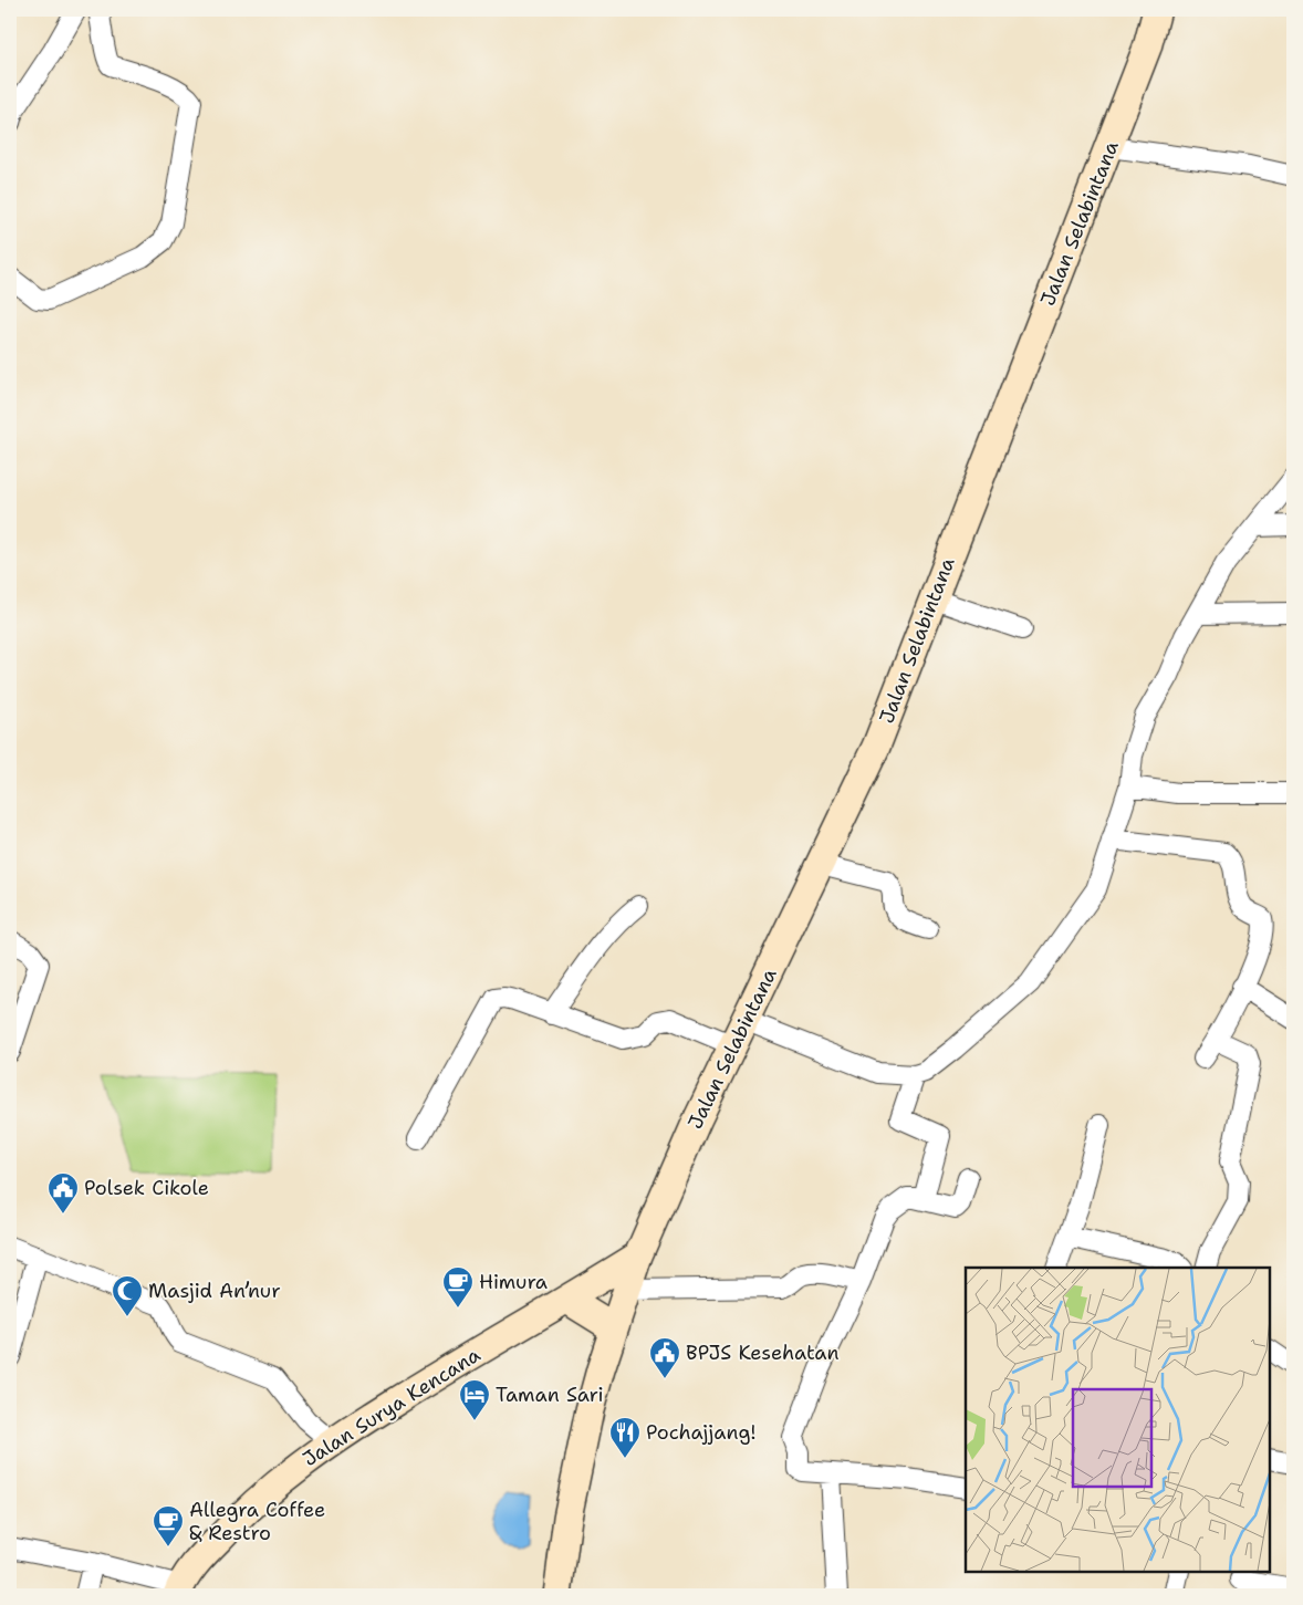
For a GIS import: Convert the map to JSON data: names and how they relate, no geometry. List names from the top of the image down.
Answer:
{
  "streets": {
    "street": ["Jalan Selabintana", "Jalan Surya Kencana"]
  },
  "crossings": [
    ["Jalan Selabintana", "Jalan Surya Kencana"]
  ],
  "places": {
    "public building": ["Polsek Cikole", "BPJS Kesehatan"],
    "cafe": ["Himura", "Allegra Coffee & Restro"],
    "mosque": ["Masjid An’nur"],
    "hotel": ["Taman Sari"],
    "restaurant": ["Pochajjang!"]
  }
}
